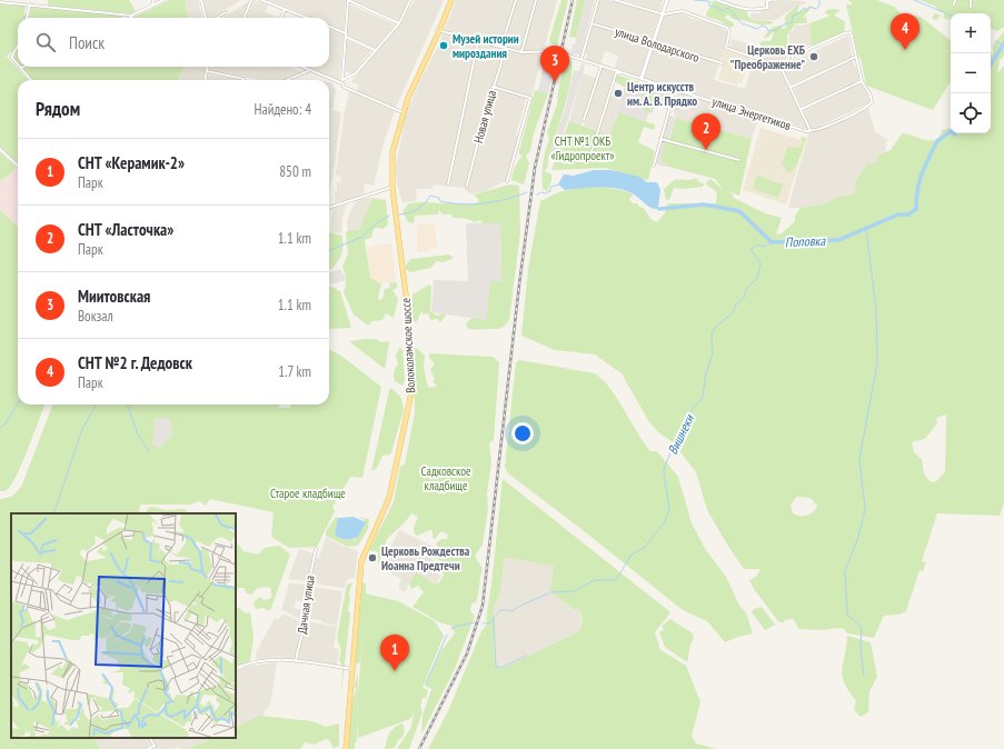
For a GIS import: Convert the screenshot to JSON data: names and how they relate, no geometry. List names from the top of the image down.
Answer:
{
  "streets": {
    "main road": ["Волоколамское шоссе"],
    "street": [
      "улица Володарского",
      "улица Энергетиков",
      "Новая улица",
      "Дачная улица"
    ]
  },
  "water": ["Поповка", "Вишнеки"],
  "parks": ["СНТ №1 ОКБ «Гидропроект»", "Садковское кладбище", "Старое кладбище"],
  "places": [
    "Музей истории мироздания",
    "Церковь ЕХБ \"Преображение\"",
    "Центр искусств им. А. В. Прядко",
    "Церковь Рождества Иоанна Предтечи"
  ],
  "page": {
    "map_buttons": ["+", "−"],
    "pins": [
      "4",
      "3",
      "2",
      "1"
    ],
    "search": "Поиск",
    "heading": ["Рядом", "Найдено: 4"],
    "list": [
      {
        "mark": "1",
        "name": "СНТ «Керамик-2»",
        "note": "Парк",
        "value": "850 m"
      },
      {
        "mark": "2",
        "name": "СНТ «Ласточка»",
        "note": "Парк",
        "value": "1.1 km"
      },
      {
        "mark": "3",
        "name": "Миитовская",
        "note": "Вокзал",
        "value": "1.1 km"
      },
      {
        "mark": "4",
        "name": "СНТ №2 г. Дедовск",
        "note": "Парк",
        "value": "1.7 km"
      }
    ]
  }
}
